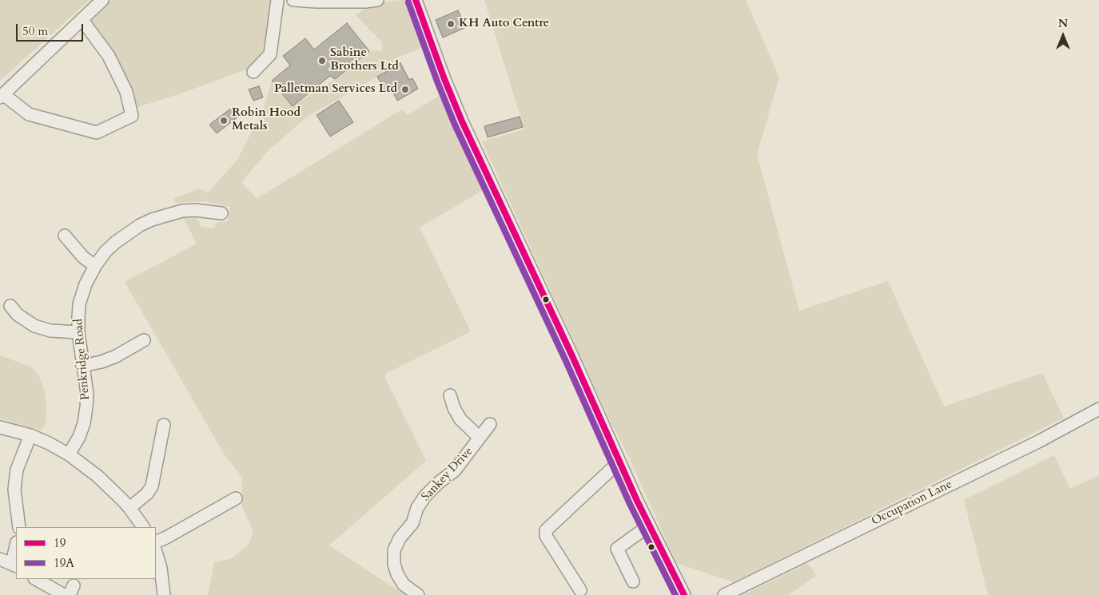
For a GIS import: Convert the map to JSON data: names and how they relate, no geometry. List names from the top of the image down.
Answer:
{
  "streets": {
    "street": ["Penkridge Road", "Sankey Drive", "Occupation Lane"]
  },
  "places": [
    "KH Auto Centre",
    "Sabine Brothers Ltd",
    "Palletman Services Ltd",
    "Robin Hood Metals"
  ],
  "lines": ["transit line 19", "transit line 19A"],
  "legend": ["19", "19A"],
  "scale_bar": "50 m",
  "north": "top"
}
